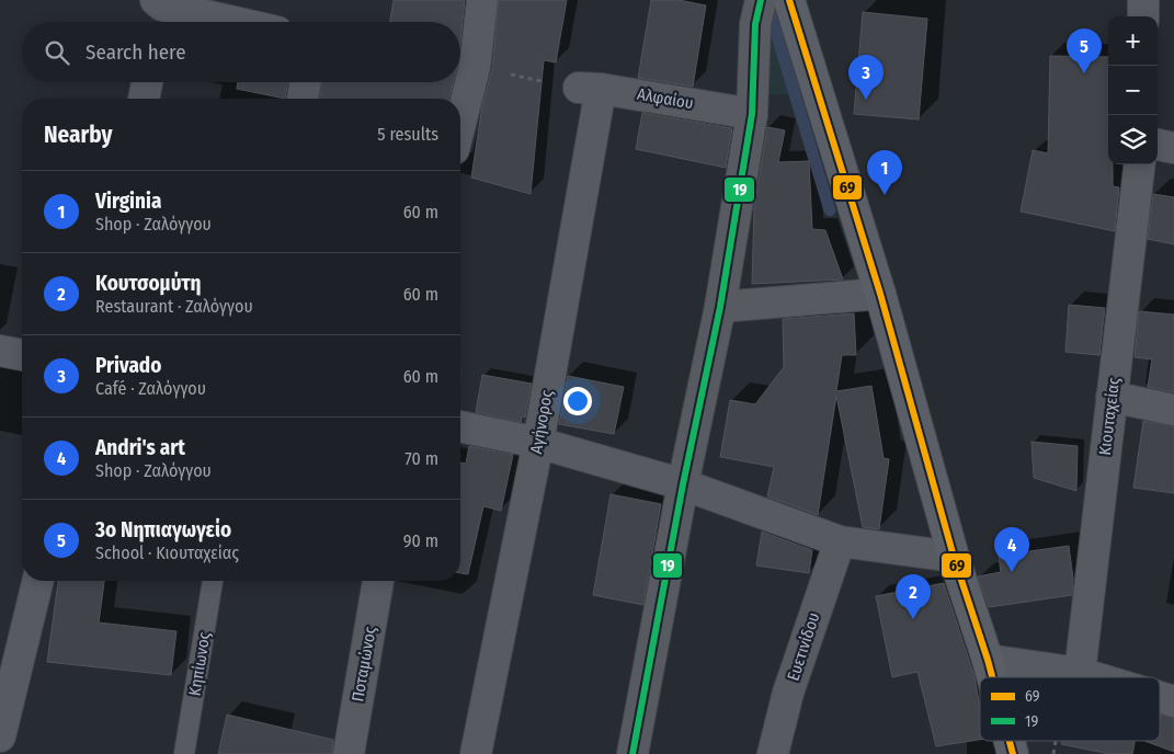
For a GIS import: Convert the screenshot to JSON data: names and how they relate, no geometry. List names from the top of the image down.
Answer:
{
  "streets": {
    "street": [
      "Αλφαίου",
      "Κιουταχείας",
      "Αγήνορος",
      "Ευετινίδου",
      "Ποταμώνος"
    ],
    "lane": ["Κηπίωνος"]
  },
  "crossings": [
    ["Αλφαίου", "Αγήνορος"]
  ],
  "lines": ["transit line 69", "transit line 19"],
  "legend": ["69", "19"],
  "page": {
    "map_buttons": ["+", "−"],
    "search": "Search here",
    "pins": [
      "5",
      "3",
      "1",
      "4",
      "2"
    ],
    "heading": ["Nearby", "5 results"],
    "list": [
      {
        "mark": "1",
        "name": "Virginia",
        "note": "Shop · Ζαλόγγου",
        "value": "60 m"
      },
      {
        "mark": "2",
        "name": "Κουτσομύτη",
        "note": "Restaurant · Ζαλόγγου",
        "value": "60 m"
      },
      {
        "mark": "3",
        "name": "Privado",
        "note": "Café · Ζαλόγγου",
        "value": "60 m"
      },
      {
        "mark": "4",
        "name": "Andri's art",
        "note": "Shop · Ζαλόγγου",
        "value": "70 m"
      },
      {
        "mark": "5",
        "name": "3ο Νηπιαγωγείο",
        "note": "School · Κιουταχείας",
        "value": "90 m"
      }
    ]
  }
}
